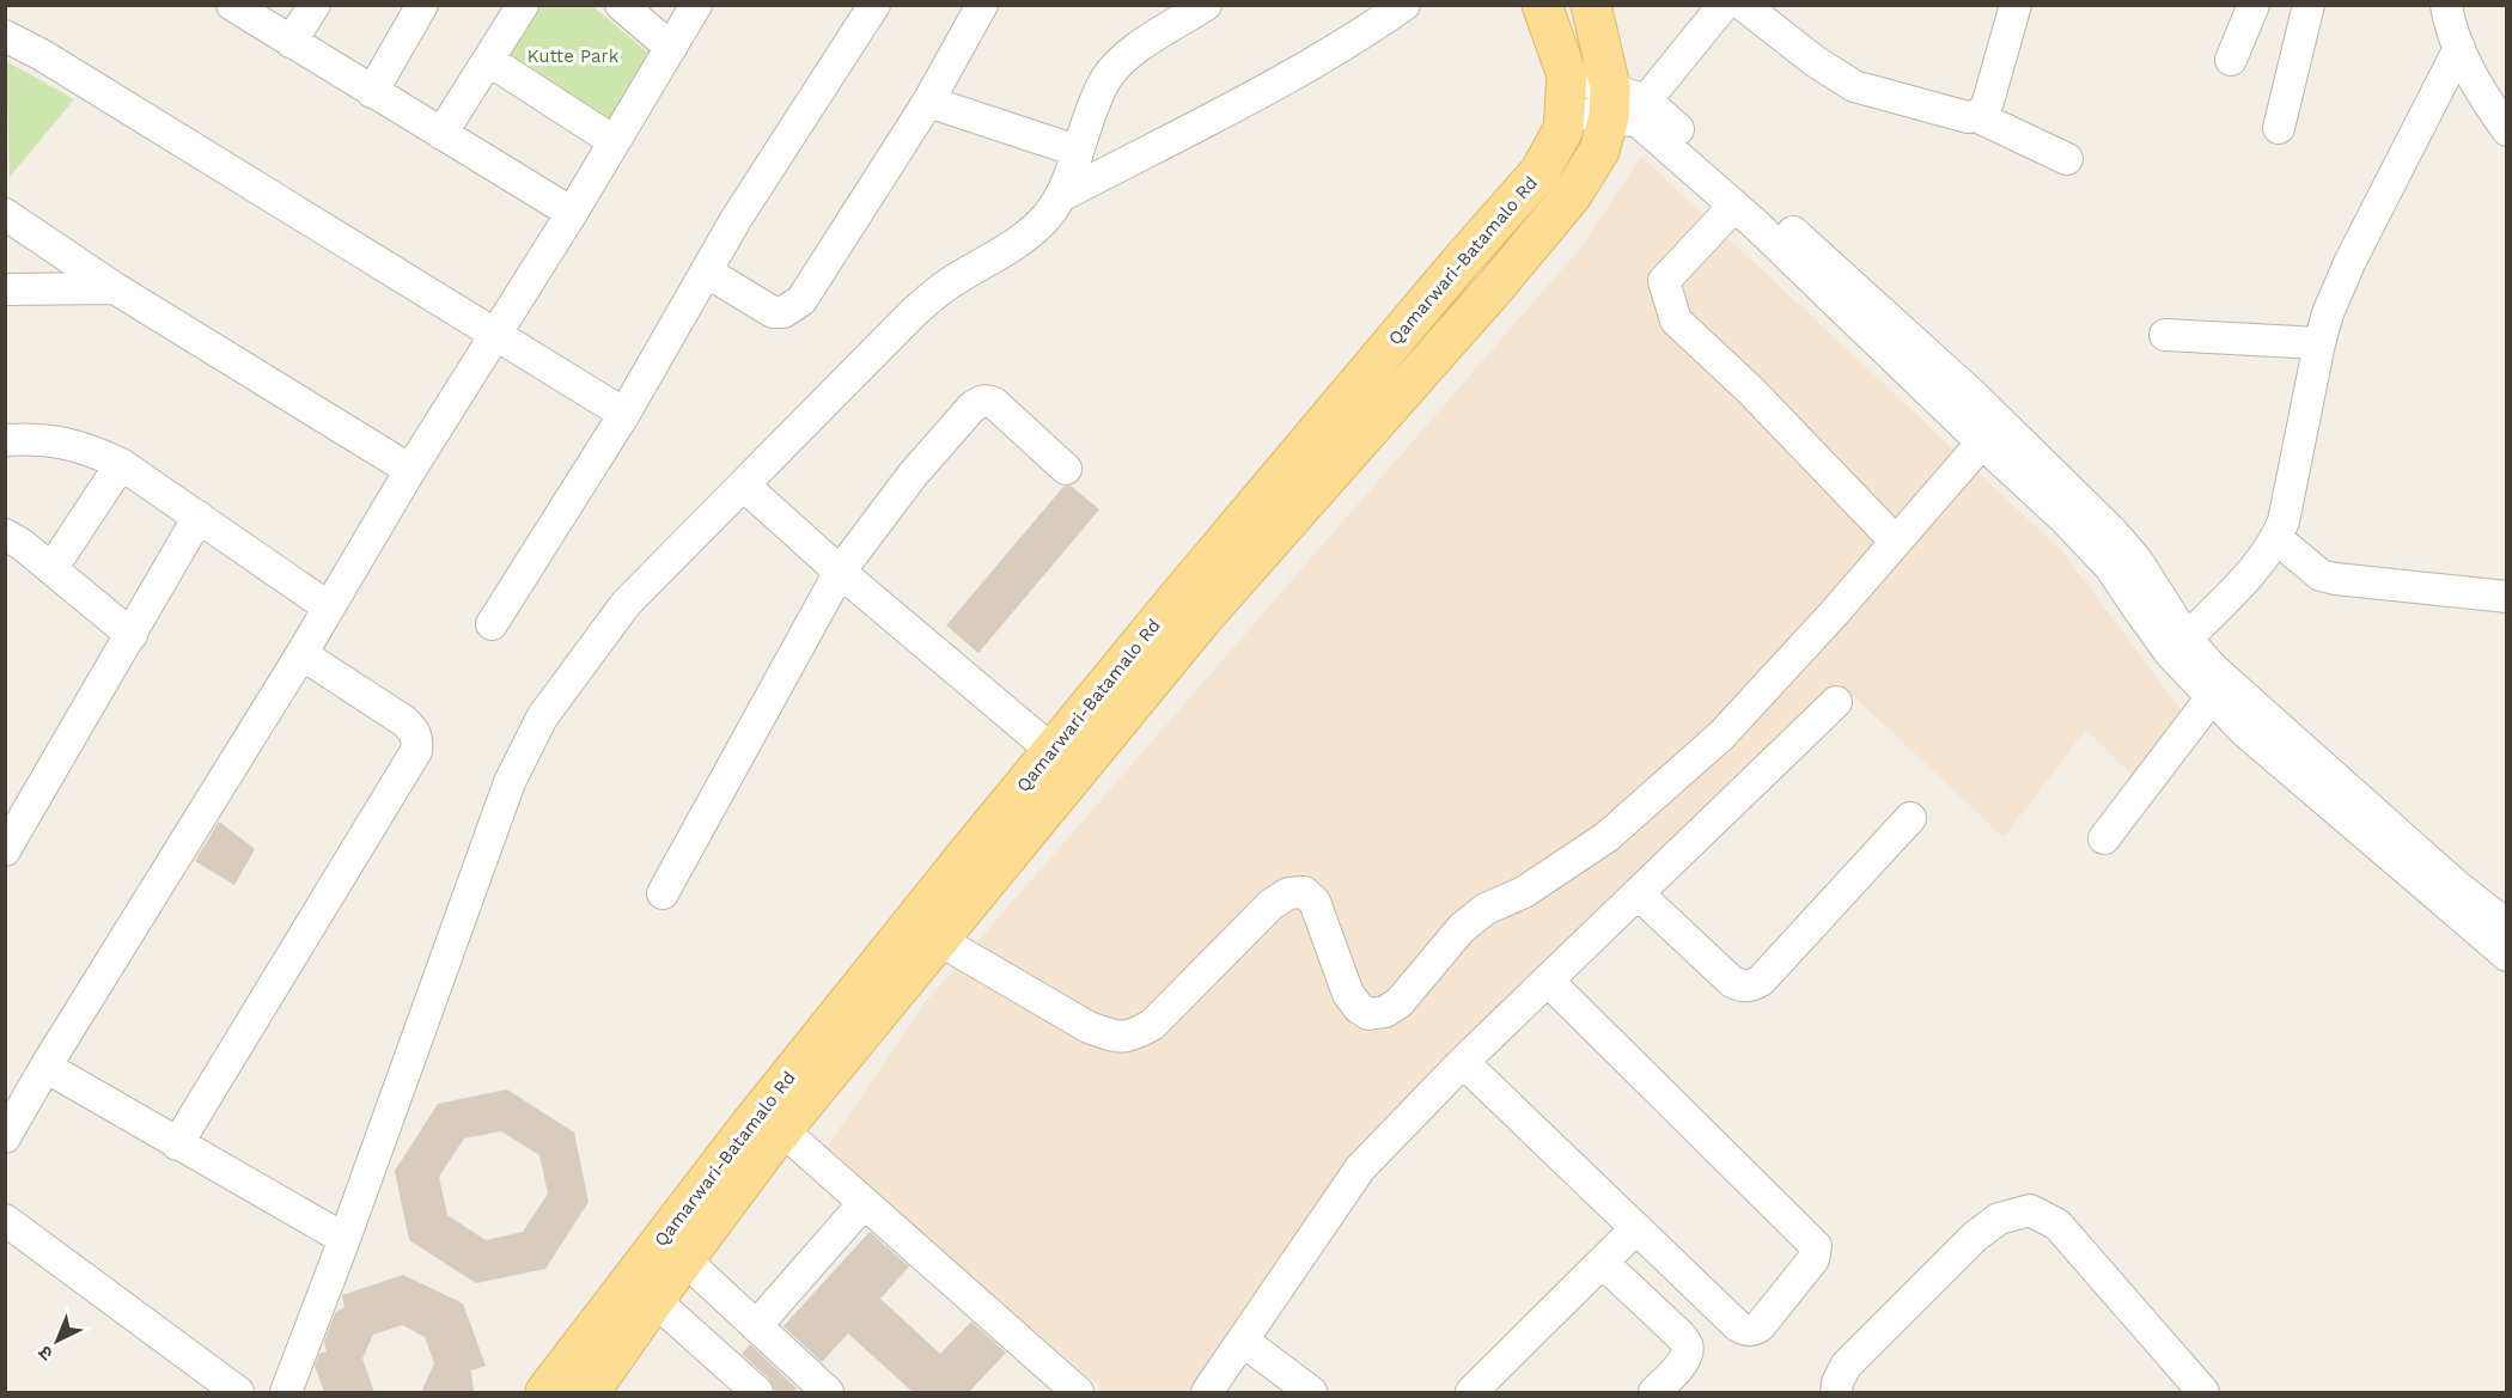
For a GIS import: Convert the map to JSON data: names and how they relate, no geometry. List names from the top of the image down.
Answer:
{
  "streets": {
    "main road": ["Qamarwari-Batamalo Rd"]
  },
  "parks": ["Kutte Park"],
  "north": "bottom left"
}
